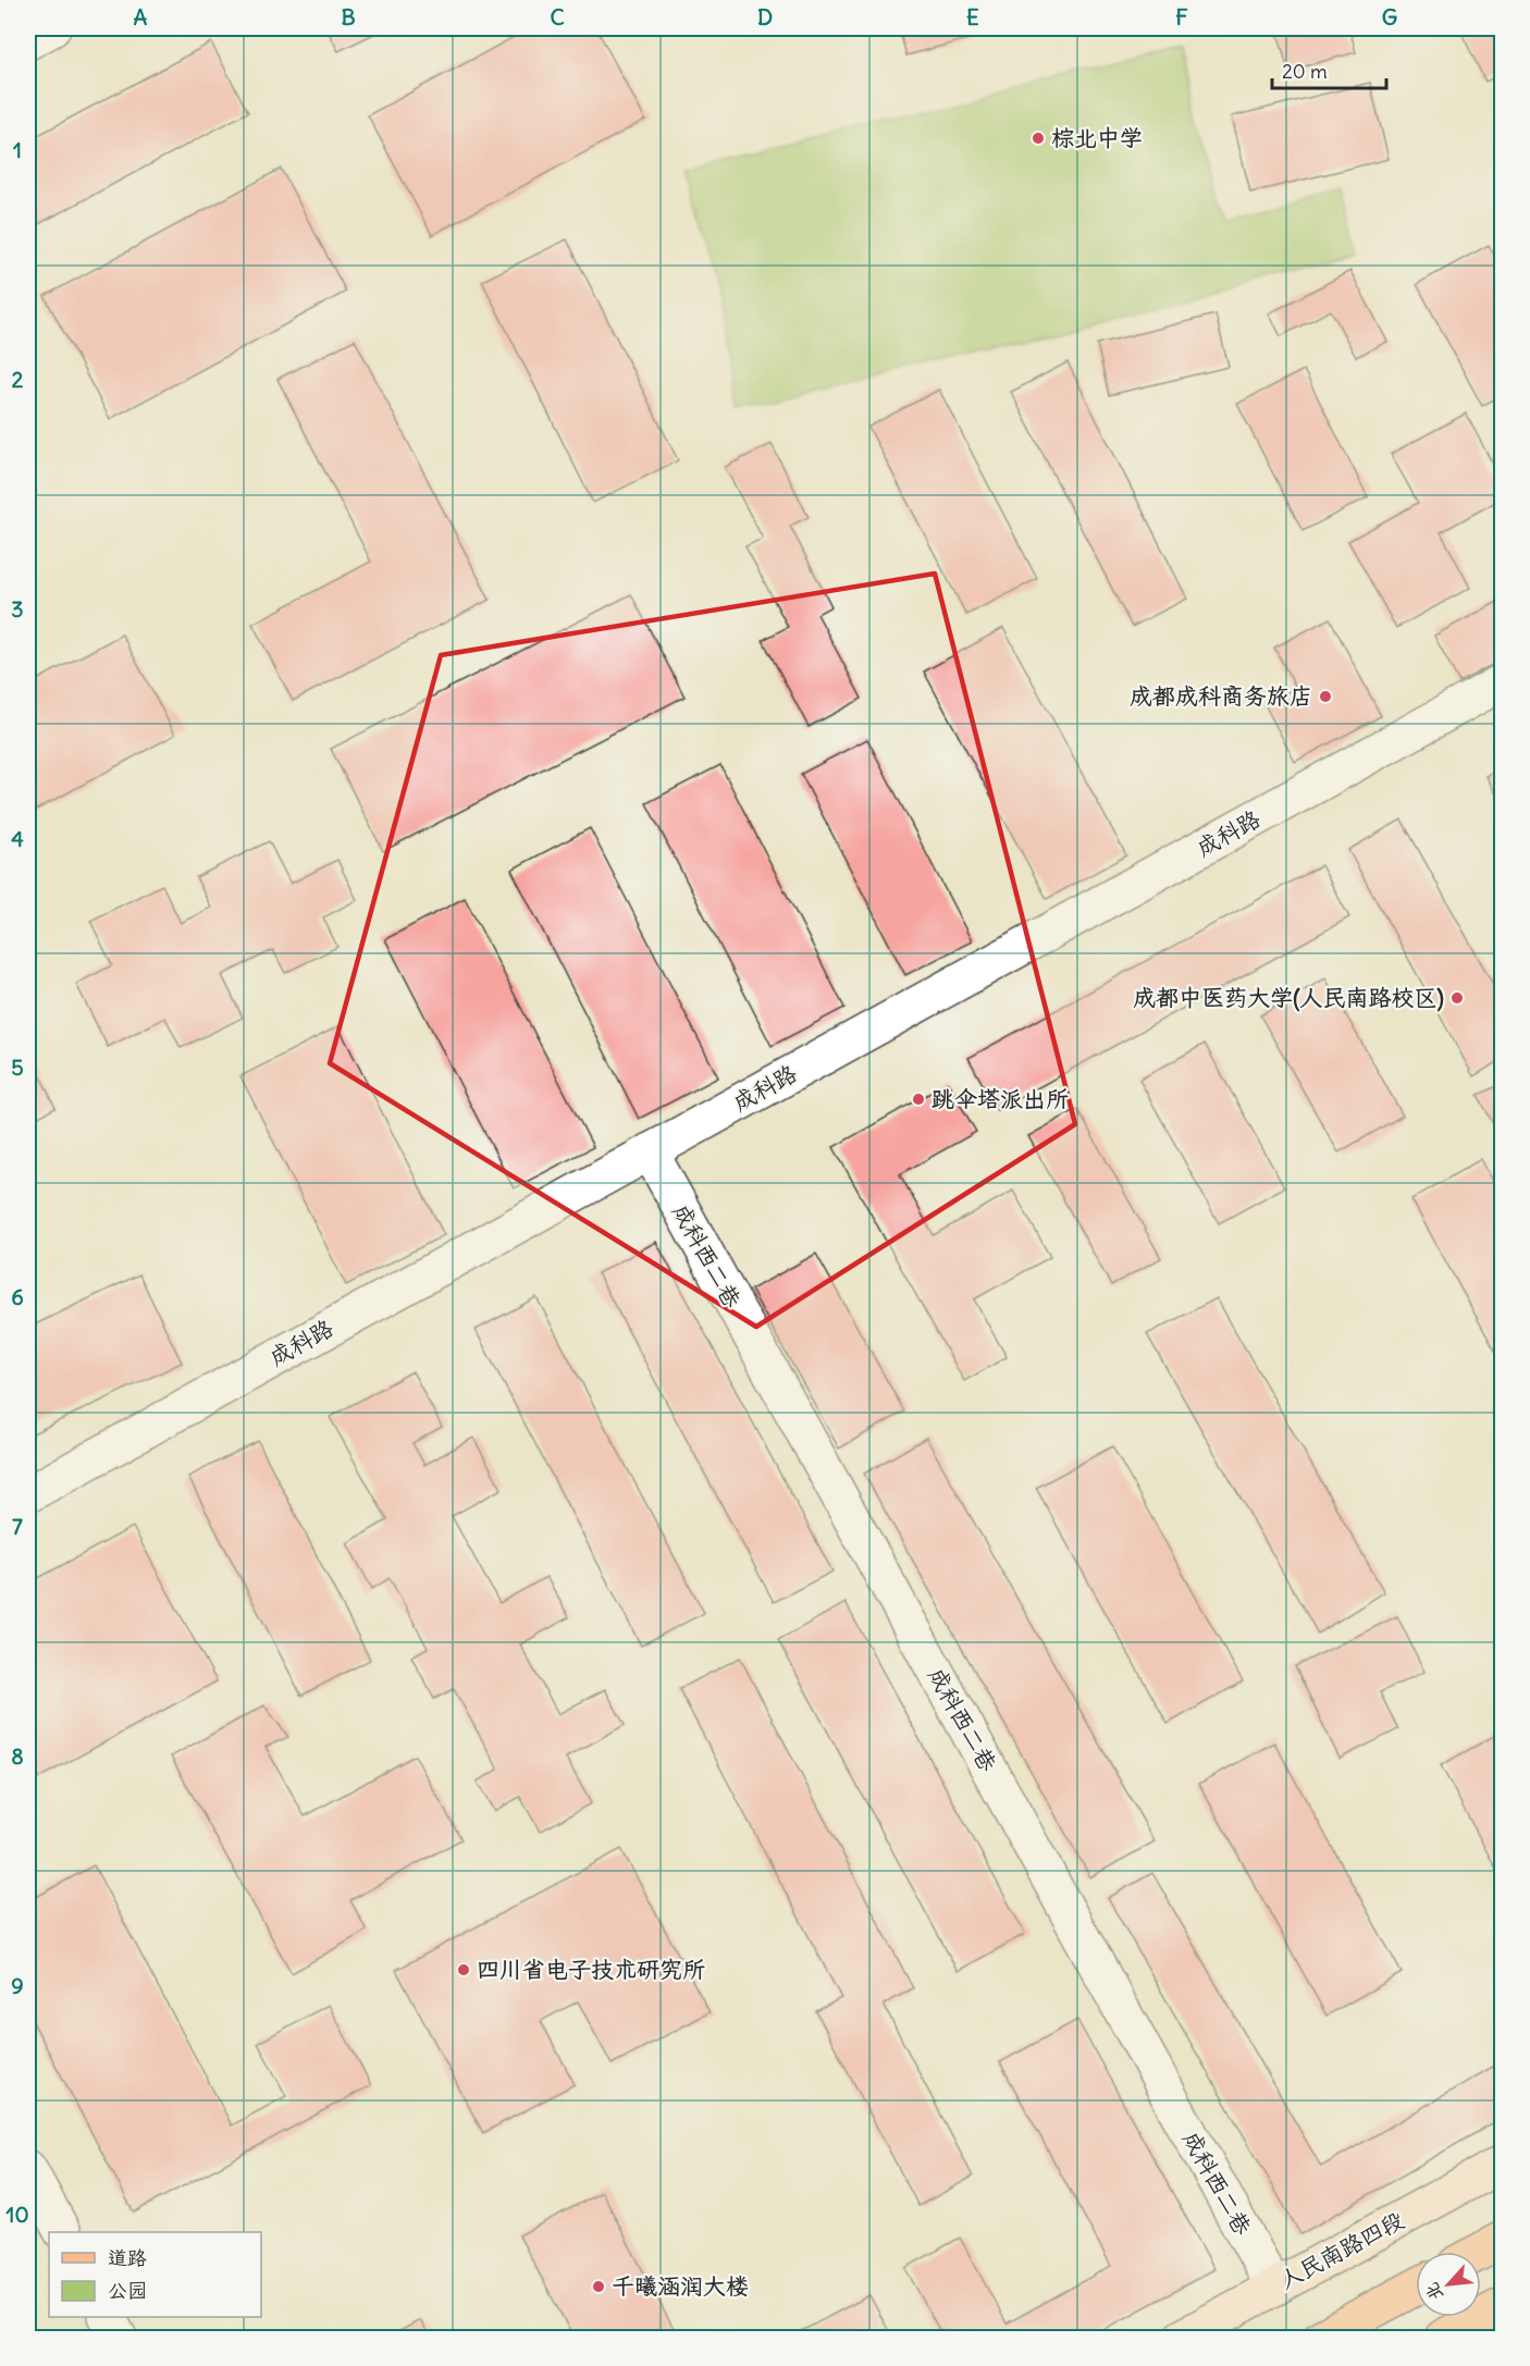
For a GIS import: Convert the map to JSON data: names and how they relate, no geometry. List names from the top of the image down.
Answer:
{
  "streets": {
    "street": ["成科路", "成科西二巷", "人民南路四段"]
  },
  "crossings": [
    ["成科路", "成科西二巷"],
    ["成科西二巷", "人民南路四段"]
  ],
  "places": [
    "棕北中学",
    "成都成科商务旅店",
    "成都中医药大学(人民南路校区)",
    "跳伞塔派出所",
    "四川省电子技术研究所",
    "千曦涵润大楼"
  ],
  "legend": ["道路", "公园"],
  "scale_bar": "20 m",
  "north": "bottom left",
  "grid": {
    "columns": [
      "A",
      "B",
      "C",
      "D",
      "E",
      "F",
      "G"
    ],
    "rows": [
      "1",
      "2",
      "3",
      "4",
      "5",
      "6",
      "7",
      "8",
      "9",
      "10"
    ]
  }
}
